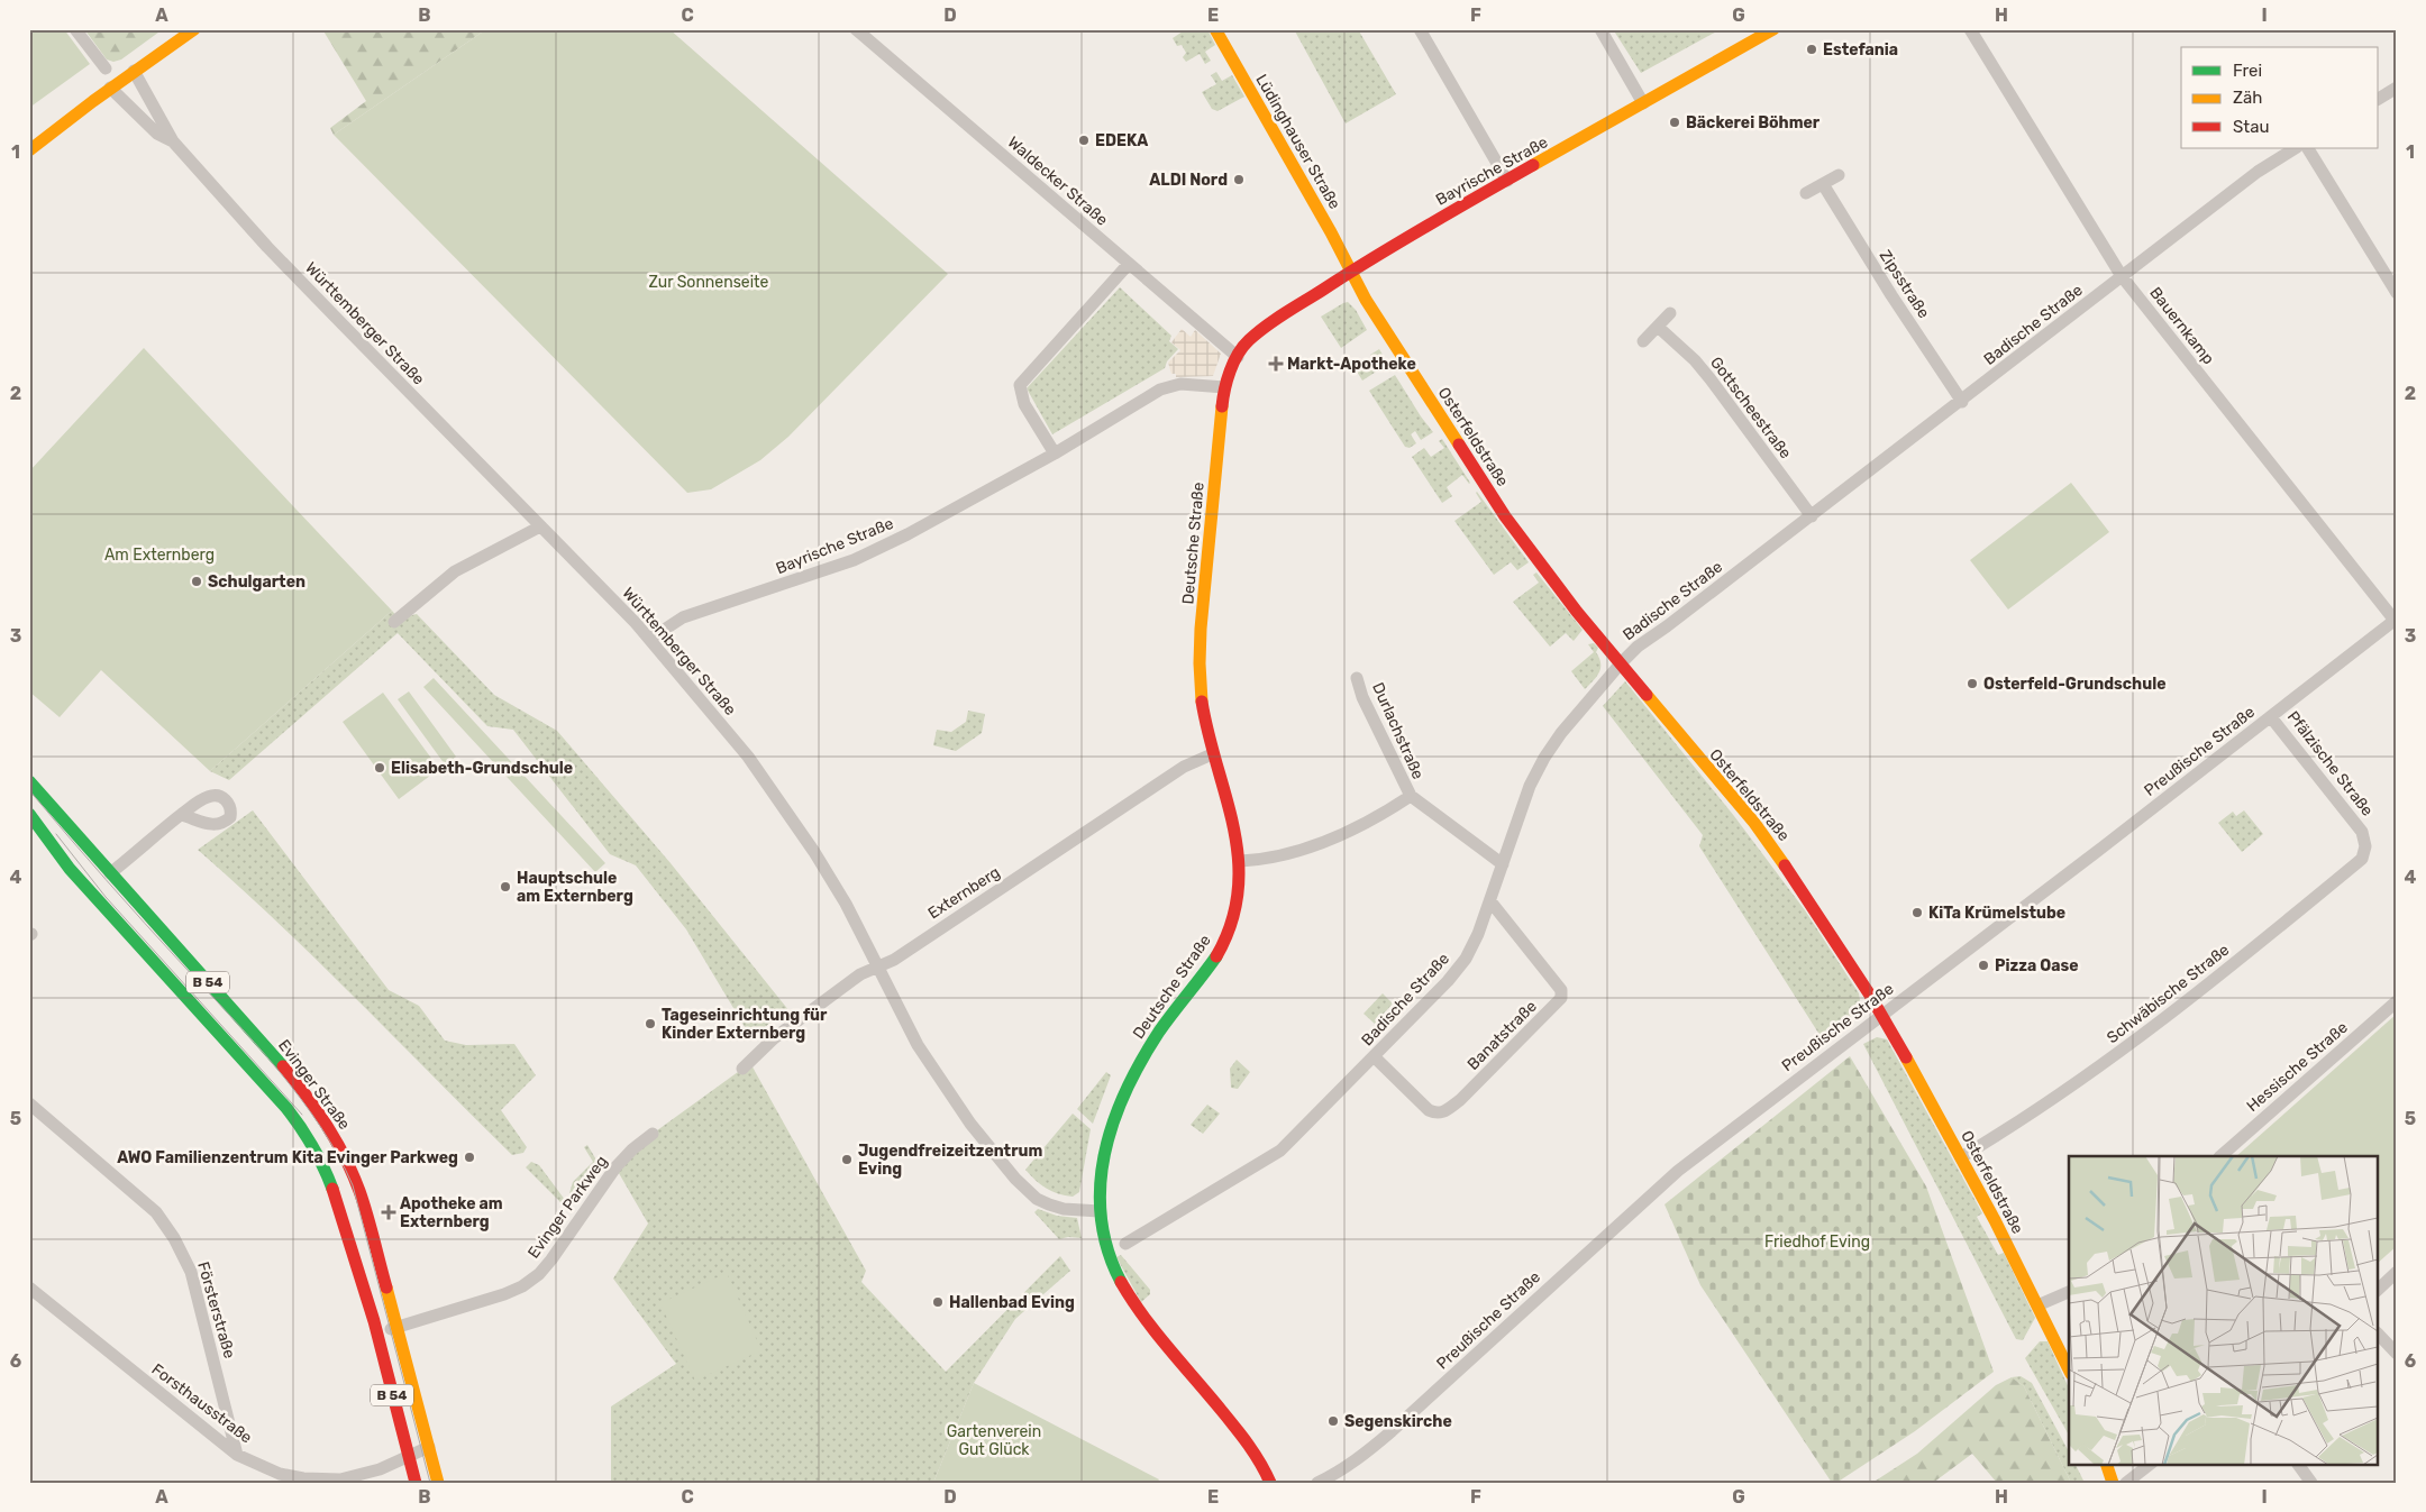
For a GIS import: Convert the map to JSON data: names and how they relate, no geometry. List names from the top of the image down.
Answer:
{
  "streets": {
    "street": [
      "Lüdinghauser Straße",
      "Bayrische Straße",
      "Waldecker Straße",
      "Zipsstraße",
      "Württemberger Straße",
      "Badische Straße",
      "Bauernkamp",
      "Gottscheestraße",
      "Osterfeldstraße",
      "Deutsche Straße",
      "Durlachstraße",
      "Preußische Straße",
      "Pfälzische Straße",
      "Externberg",
      "B 54",
      "Schwäbische Straße",
      "Banatstraße",
      "Hessische Straße",
      "Evinger Straße",
      "Evinger Parkweg",
      "Försterstraße",
      "Forsthausstraße"
    ]
  },
  "crossings": [
    ["Lüdinghauser Straße", "Bayrische Straße"],
    ["Lüdinghauser Straße", "Osterfeldstraße"],
    ["Bayrische Straße", "Waldecker Straße"],
    ["Bayrische Straße", "Württemberger Straße"],
    ["Bayrische Straße", "Osterfeldstraße"],
    ["Bayrische Straße", "Deutsche Straße"],
    ["Waldecker Straße", "Deutsche Straße"],
    ["Zipsstraße", "Badische Straße"],
    ["Württemberger Straße", "Deutsche Straße"],
    ["Württemberger Straße", "Externberg"],
    ["Badische Straße", "Bauernkamp"],
    ["Badische Straße", "Gottscheestraße"],
    ["Badische Straße", "Osterfeldstraße"],
    ["Badische Straße", "Durlachstraße"],
    ["Badische Straße", "Banatstraße"],
    ["Bauernkamp", "Preußische Straße"],
    ["Osterfeldstraße", "Preußische Straße"],
    ["Osterfeldstraße", "Schwäbische Straße"],
    ["Deutsche Straße", "Durlachstraße"],
    ["Deutsche Straße", "Externberg"],
    ["Preußische Straße", "Pfälzische Straße"],
    ["Pfälzische Straße", "Schwäbische Straße"],
    ["B 54", "Evinger Parkweg"],
    ["B 54", "Forsthausstraße"],
    ["Evinger Straße", "Evinger Parkweg"],
    ["Evinger Straße", "Forsthausstraße"],
    ["Försterstraße", "Forsthausstraße"]
  ],
  "parks": [
    "Zur Sonnenseite",
    "Am Externberg",
    "Friedhof Eving",
    "Gartenverein Gut Glück"
  ],
  "places": {
    "other": [
      "Estefania",
      "Bäckerei Böhmer",
      "EDEKA",
      "ALDI Nord",
      "Schulgarten",
      "Osterfeld-Grundschule",
      "Elisabeth-Grundschule",
      "Hauptschule am Externberg",
      "KiTa Krümelstube",
      "Pizza Oase",
      "Tageseinrichtung für Kinder Externberg",
      "AWO Familienzentrum Kita Evinger Parkweg",
      "Jugendfreizeitzentrum Eving",
      "Hallenbad Eving",
      "Segenskirche"
    ],
    "health": ["Markt-Apotheke", "Apotheke am Externberg"]
  },
  "legend": ["Frei", "Zäh", "Stau"],
  "grid": {
    "columns": [
      "A",
      "B",
      "C",
      "D",
      "E",
      "F",
      "G",
      "H",
      "I"
    ],
    "rows": [
      "1",
      "2",
      "3",
      "4",
      "5",
      "6"
    ]
  }
}
